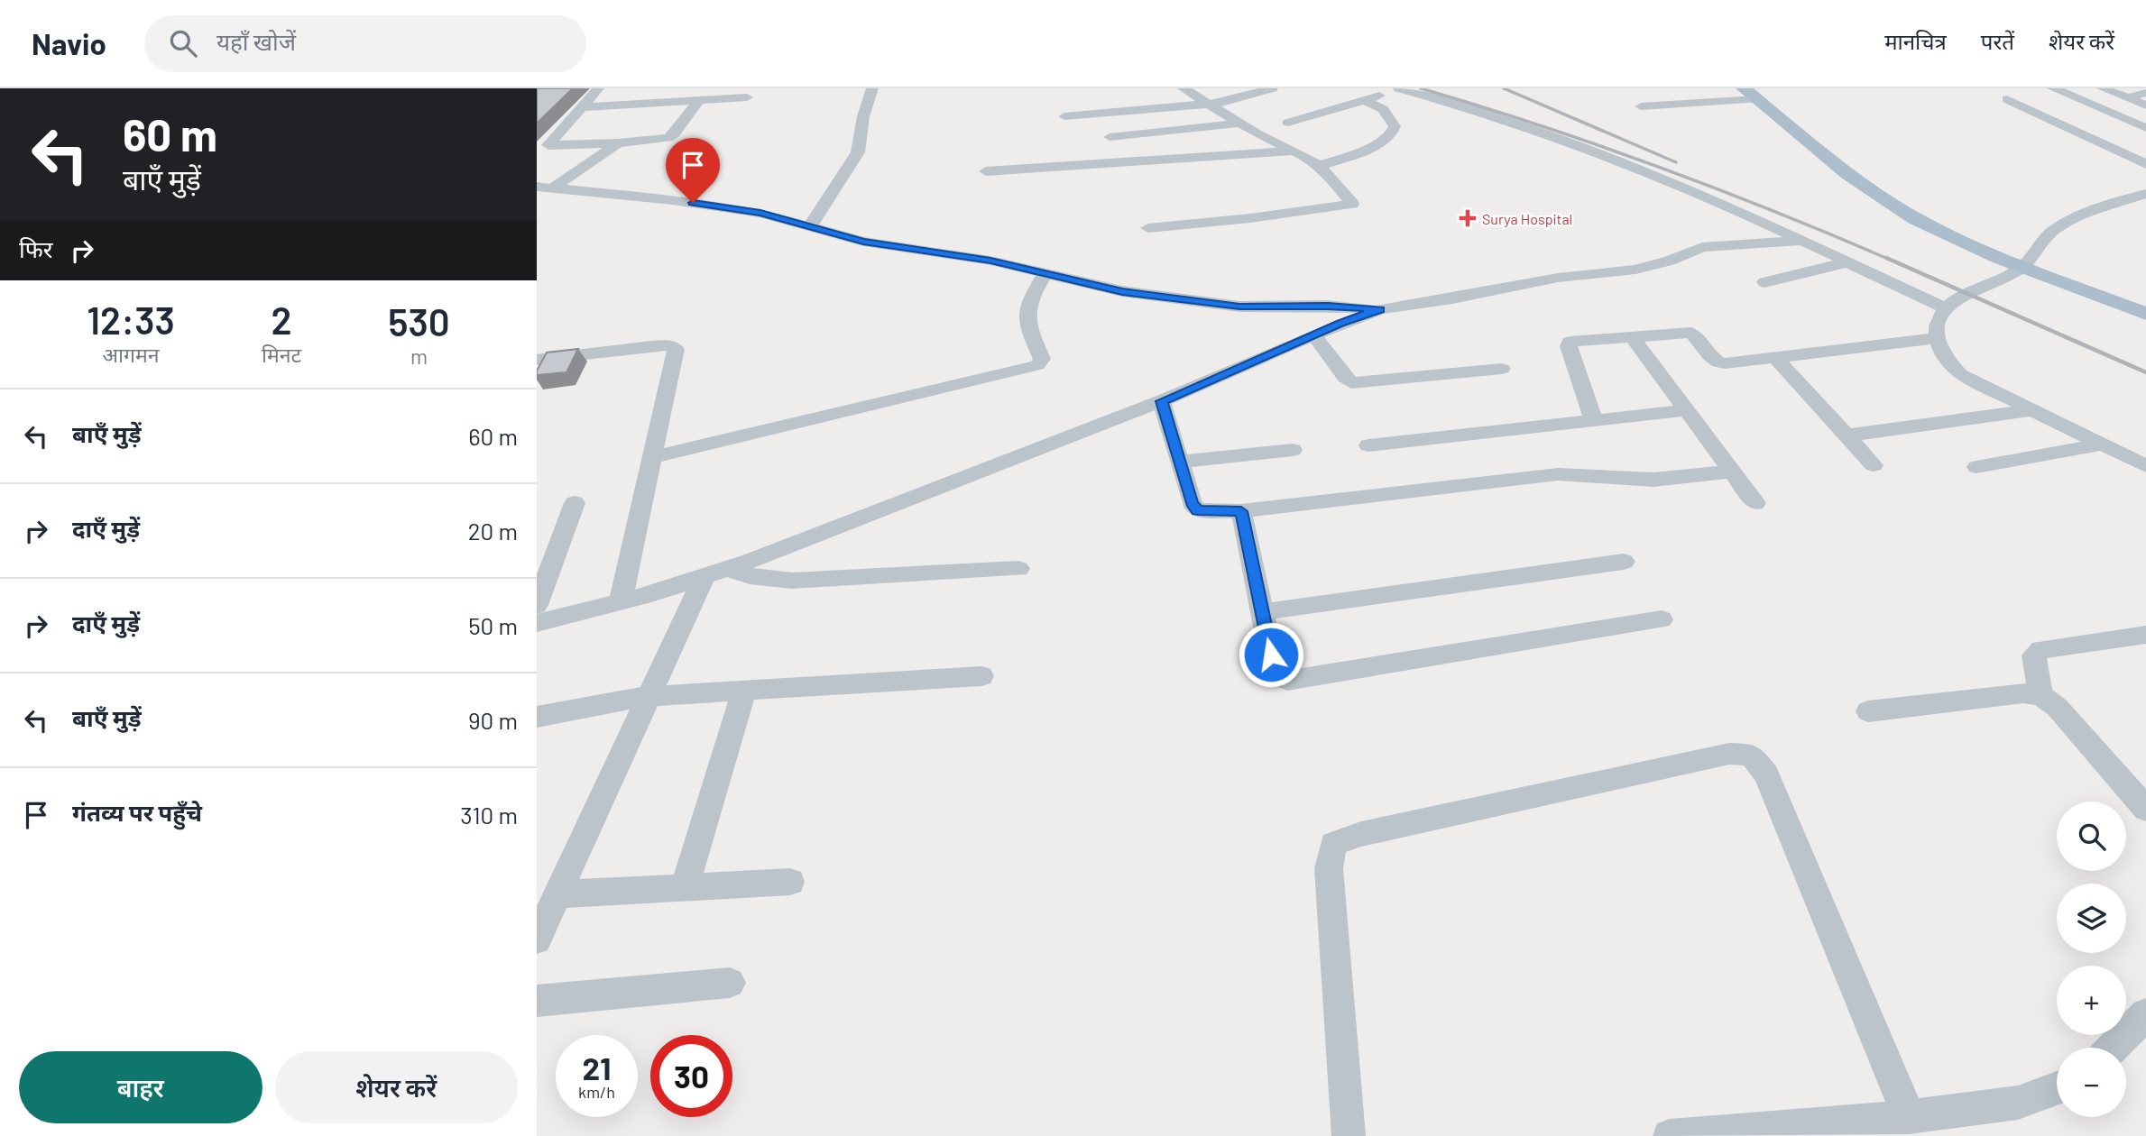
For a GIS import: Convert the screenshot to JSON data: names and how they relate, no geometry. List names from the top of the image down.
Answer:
{
  "places": {
    "health": ["Surya Hospital"]
  },
  "page": {
    "header": "Navio",
    "search": "यहाँ खोजें",
    "nav": ["मानचित्र", "परतें", "शेयर करें"],
    "turn": ["60 m", "बाएँ मुड़ें"],
    "then": "फिर",
    "eta": [
      "12:33",
      "आगमन",
      "2",
      "मिनट",
      "530",
      "m"
    ],
    "list": [
      {
        "name": "बाएँ मुड़ें",
        "value": "60 m"
      },
      {
        "name": "दाएँ मुड़ें",
        "value": "20 m"
      },
      {
        "name": "दाएँ मुड़ें",
        "value": "50 m"
      },
      {
        "name": "बाएँ मुड़ें",
        "value": "90 m"
      },
      {
        "name": "गंतव्य पर पहुँचे",
        "value": "310 m"
      }
    ],
    "map_buttons": ["+", "−"],
    "speed": "21 km/h",
    "limit": "30",
    "buttons": ["बाहर", "शेयर करें"]
  }
}
